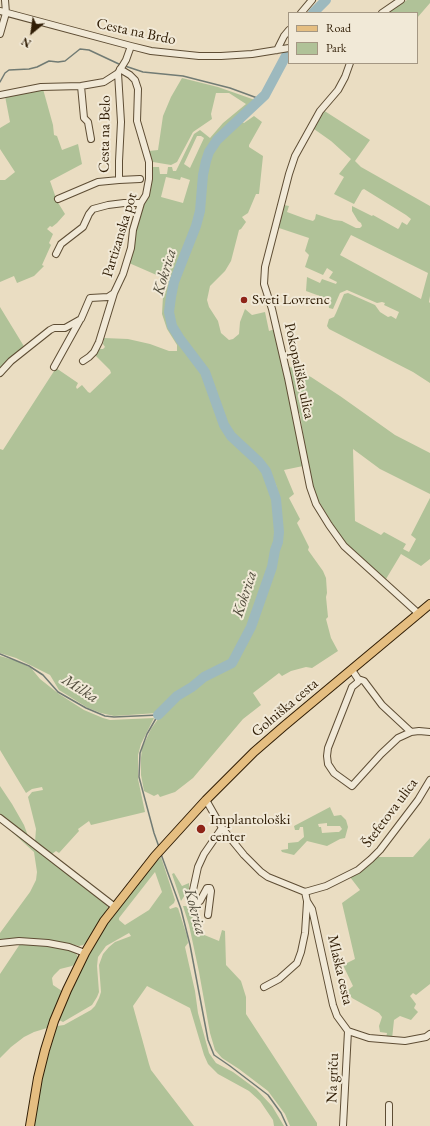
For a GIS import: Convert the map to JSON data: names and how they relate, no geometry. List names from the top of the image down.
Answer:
{
  "streets": {
    "main road": ["Golniška cesta"],
    "street": [
      "Cesta na Brdo",
      "Cesta na Belo",
      "Partizanska pot",
      "Pokopališka ulica",
      "Štefetova ulica",
      "Mlaška cesta",
      "Na griču"
    ]
  },
  "crossings": [
    ["Cesta na Brdo", "Cesta na Belo"],
    ["Cesta na Belo", "Partizanska pot"],
    ["Pokopališka ulica", "Golniška cesta"],
    ["Štefetova ulica", "Mlaška cesta"],
    ["Mlaška cesta", "Na griču"]
  ],
  "water": ["Kokrica", "Milka"],
  "places": ["Sveti Lovrenc", "Implantološki center"],
  "legend": ["Road", "Park"],
  "north": "bottom left"
}
